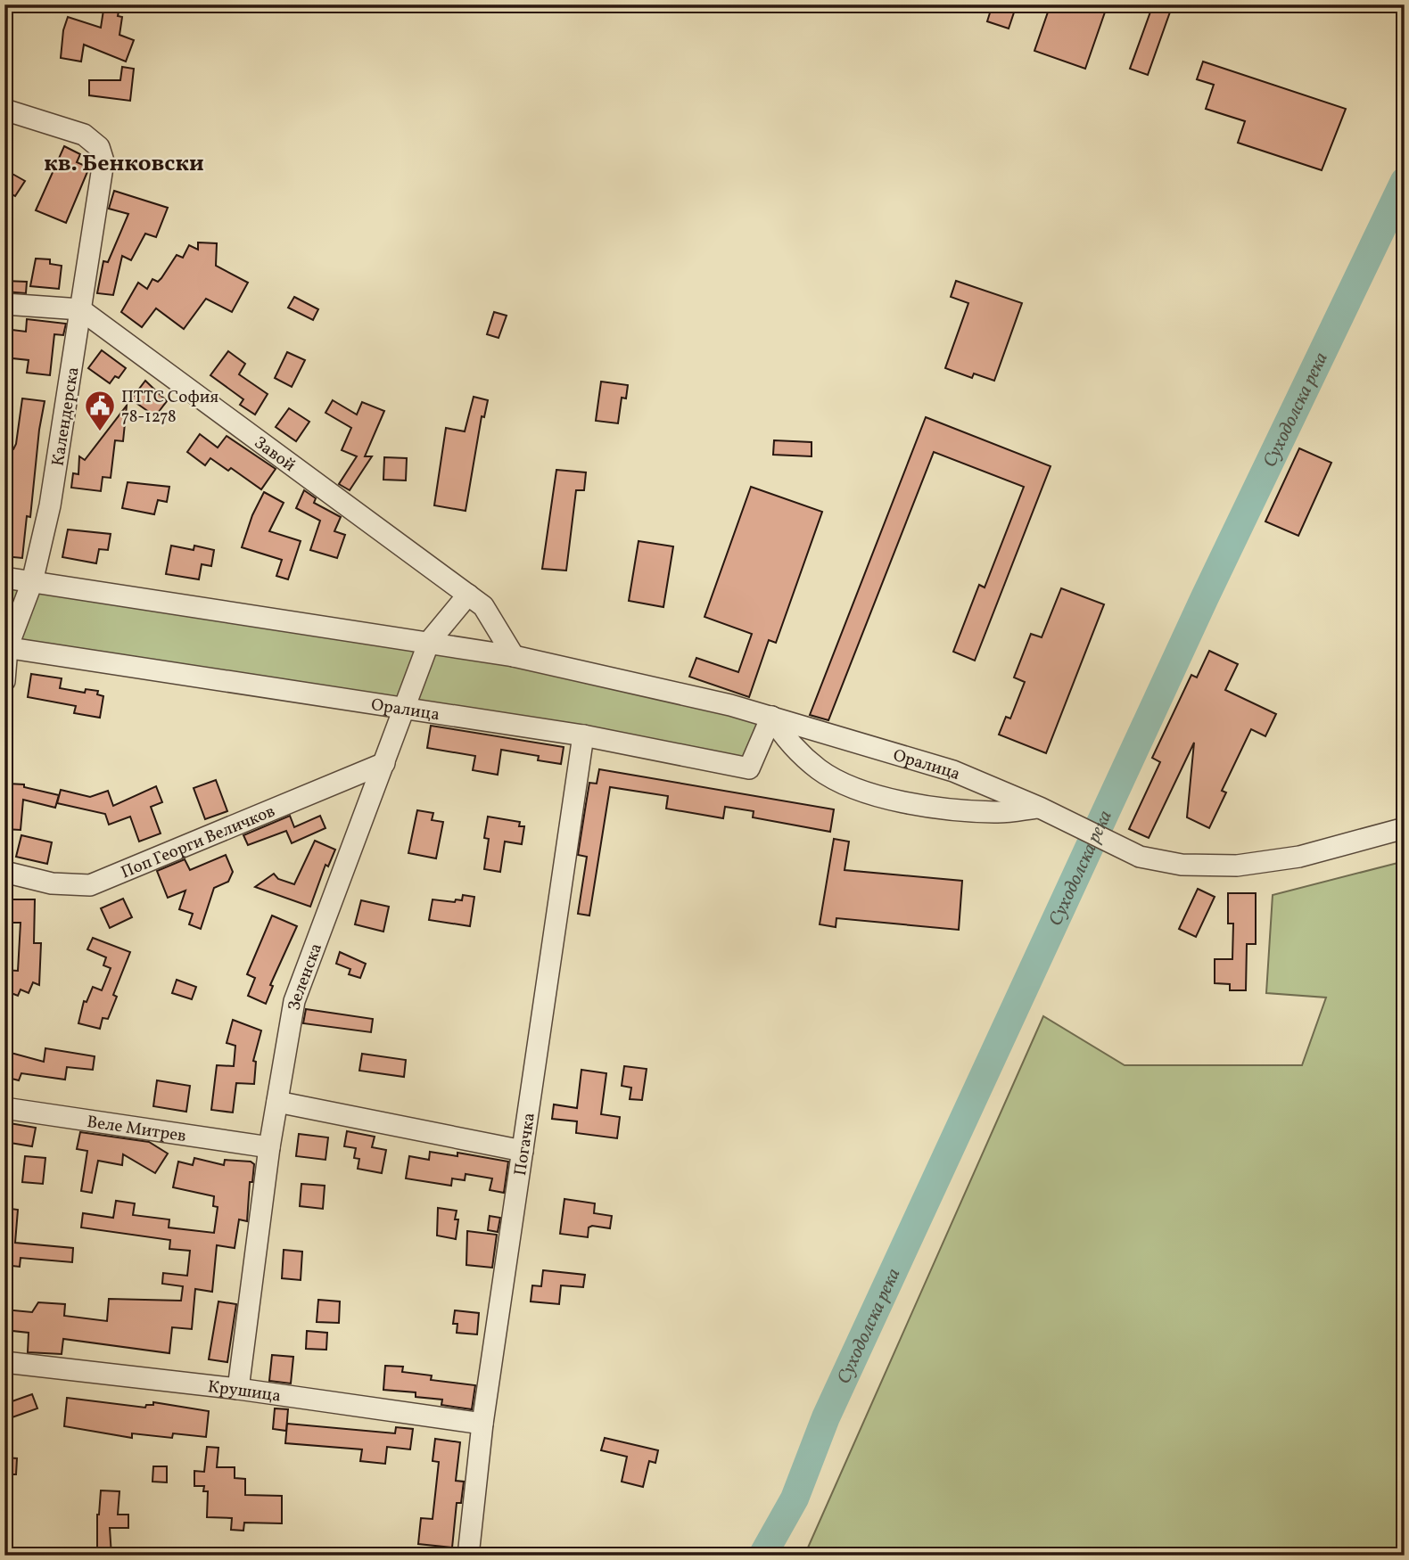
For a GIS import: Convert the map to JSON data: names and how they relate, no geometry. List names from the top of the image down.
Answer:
{
  "streets": {
    "street": [
      "Календерска",
      "Завой",
      "Оралица",
      "Поп Георги Величков",
      "Зеленска",
      "Веле Митрев",
      "Погачка",
      "Крушица"
    ]
  },
  "crossings": [
    ["Календерска", "Завой"],
    ["Календерска", "Оралица"],
    ["Завой", "Оралица"],
    ["Завой", "Зеленска"],
    ["Оралица", "Зеленска"],
    ["Оралица", "Погачка"],
    ["Поп Георги Величков", "Зеленска"],
    ["Зеленска", "Веле Митрев"],
    ["Зеленска", "Крушица"],
    ["Погачка", "Крушица"]
  ],
  "districts": ["кв. Бенковски"],
  "water": ["Суходолска река"],
  "places": {
    "public building": ["ПТТС София 78-1278"]
  }
}
